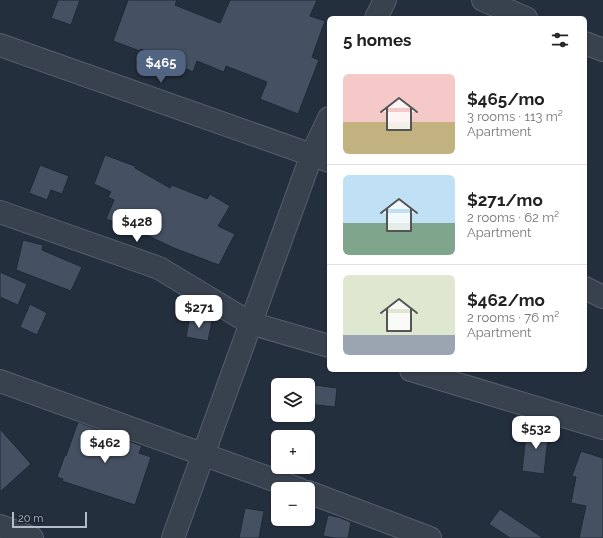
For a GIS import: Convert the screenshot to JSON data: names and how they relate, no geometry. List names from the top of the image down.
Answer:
{
  "scale_bar": "20 m",
  "page": {
    "heading": "5 homes",
    "price": [
      "$465",
      "$428",
      "$271",
      "$532",
      "$462"
    ],
    "list": [
      {
        "name": "$465/mo",
        "note": "3 rooms · 113 m² · Apartment"
      },
      {
        "name": "$271/mo",
        "note": "2 rooms · 62 m² · Apartment"
      },
      {
        "name": "$462/mo",
        "note": "2 rooms · 76 m² · Apartment"
      }
    ],
    "map_buttons": ["+", "−"],
    "scale": "20 m"
  }
}
